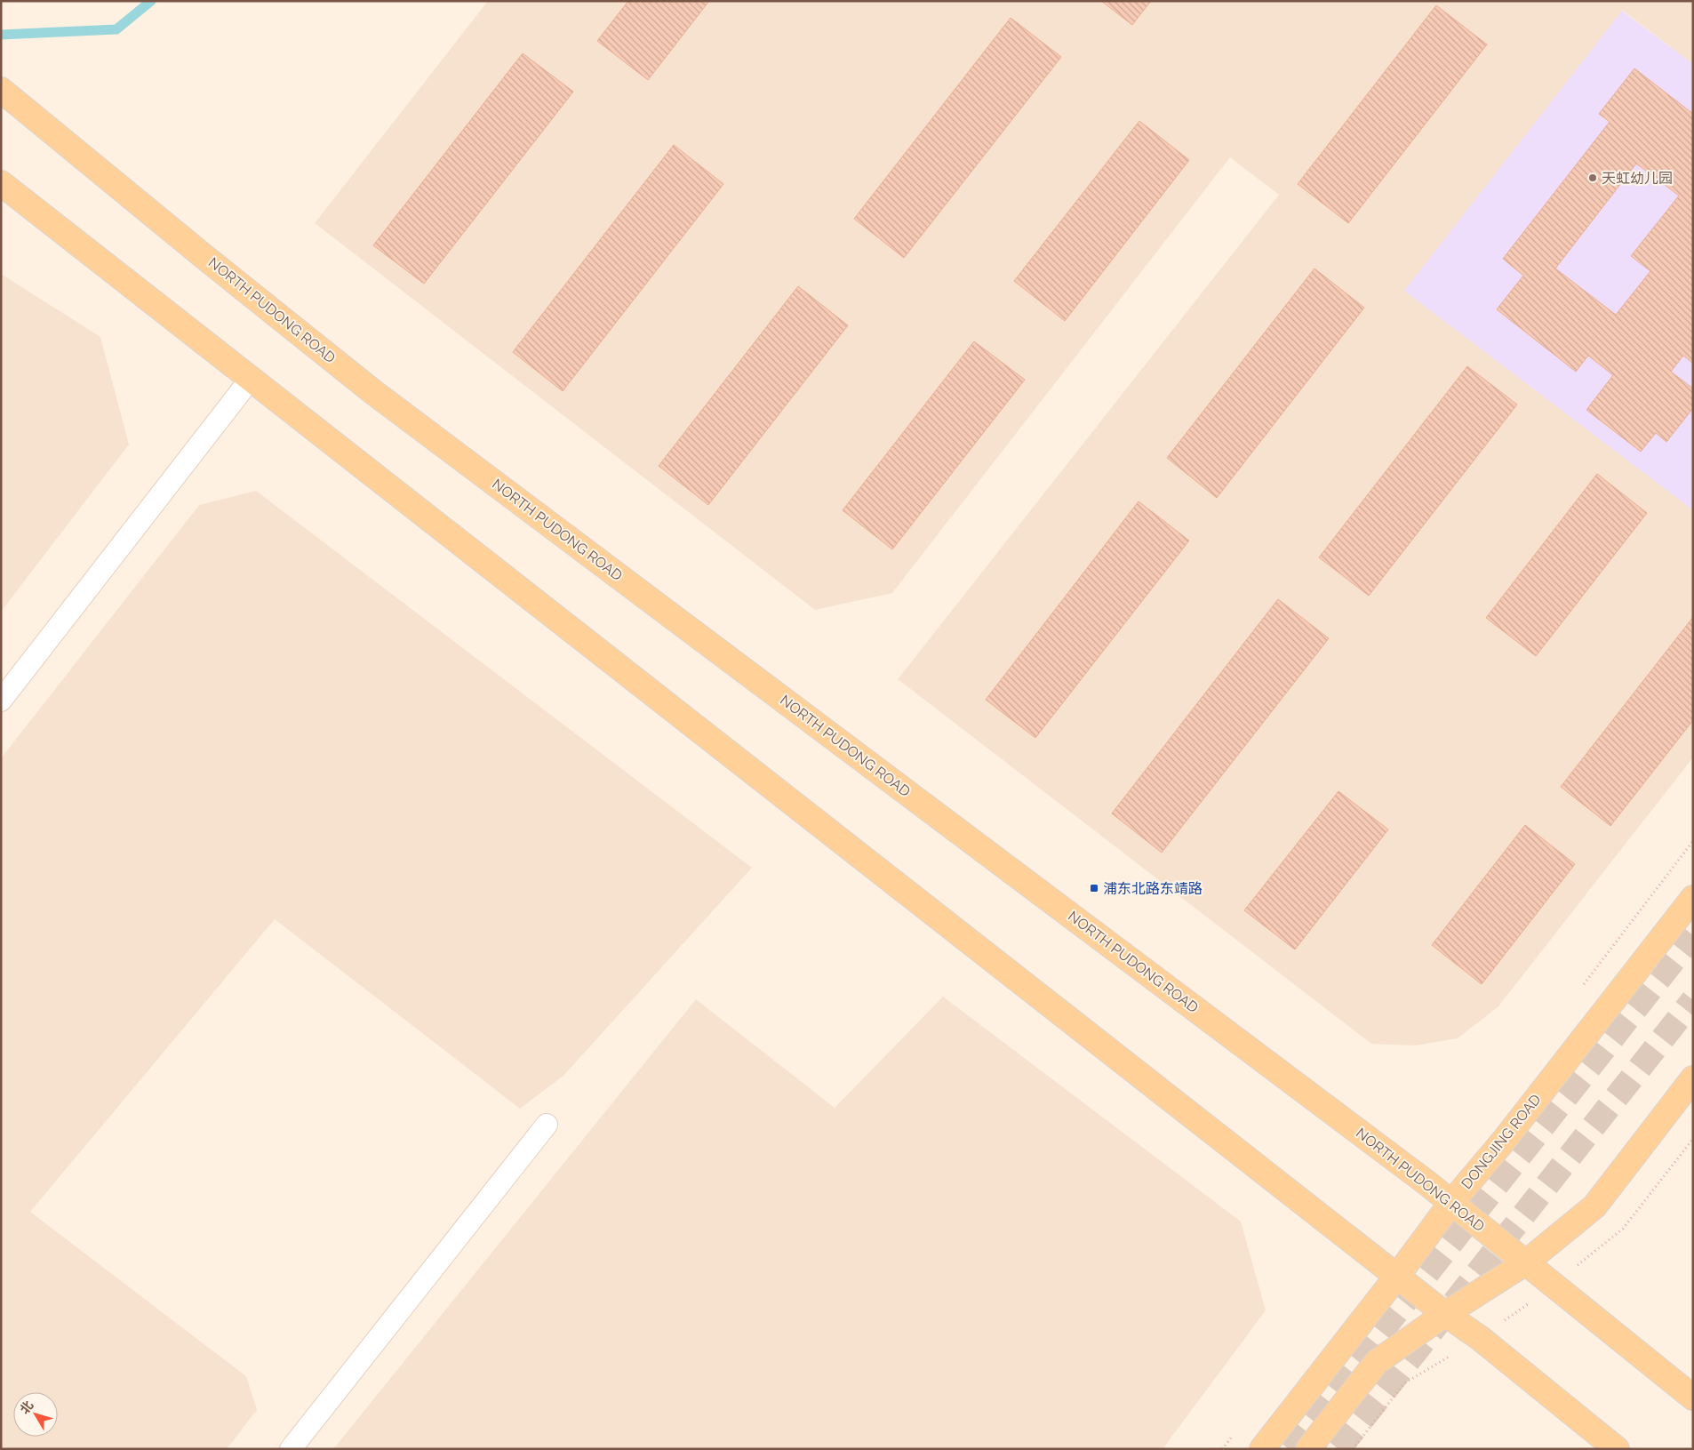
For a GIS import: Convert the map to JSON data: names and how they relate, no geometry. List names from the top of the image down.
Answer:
{
  "streets": {
    "main road": ["NORTH PUDONG ROAD", "DONGJING ROAD"]
  },
  "crossings": [
    ["NORTH PUDONG ROAD", "DONGJING ROAD"]
  ],
  "places": {
    "other": ["天虹幼儿园"],
    "transit": ["浦东北路东靖路"]
  },
  "north": "top left"
}
